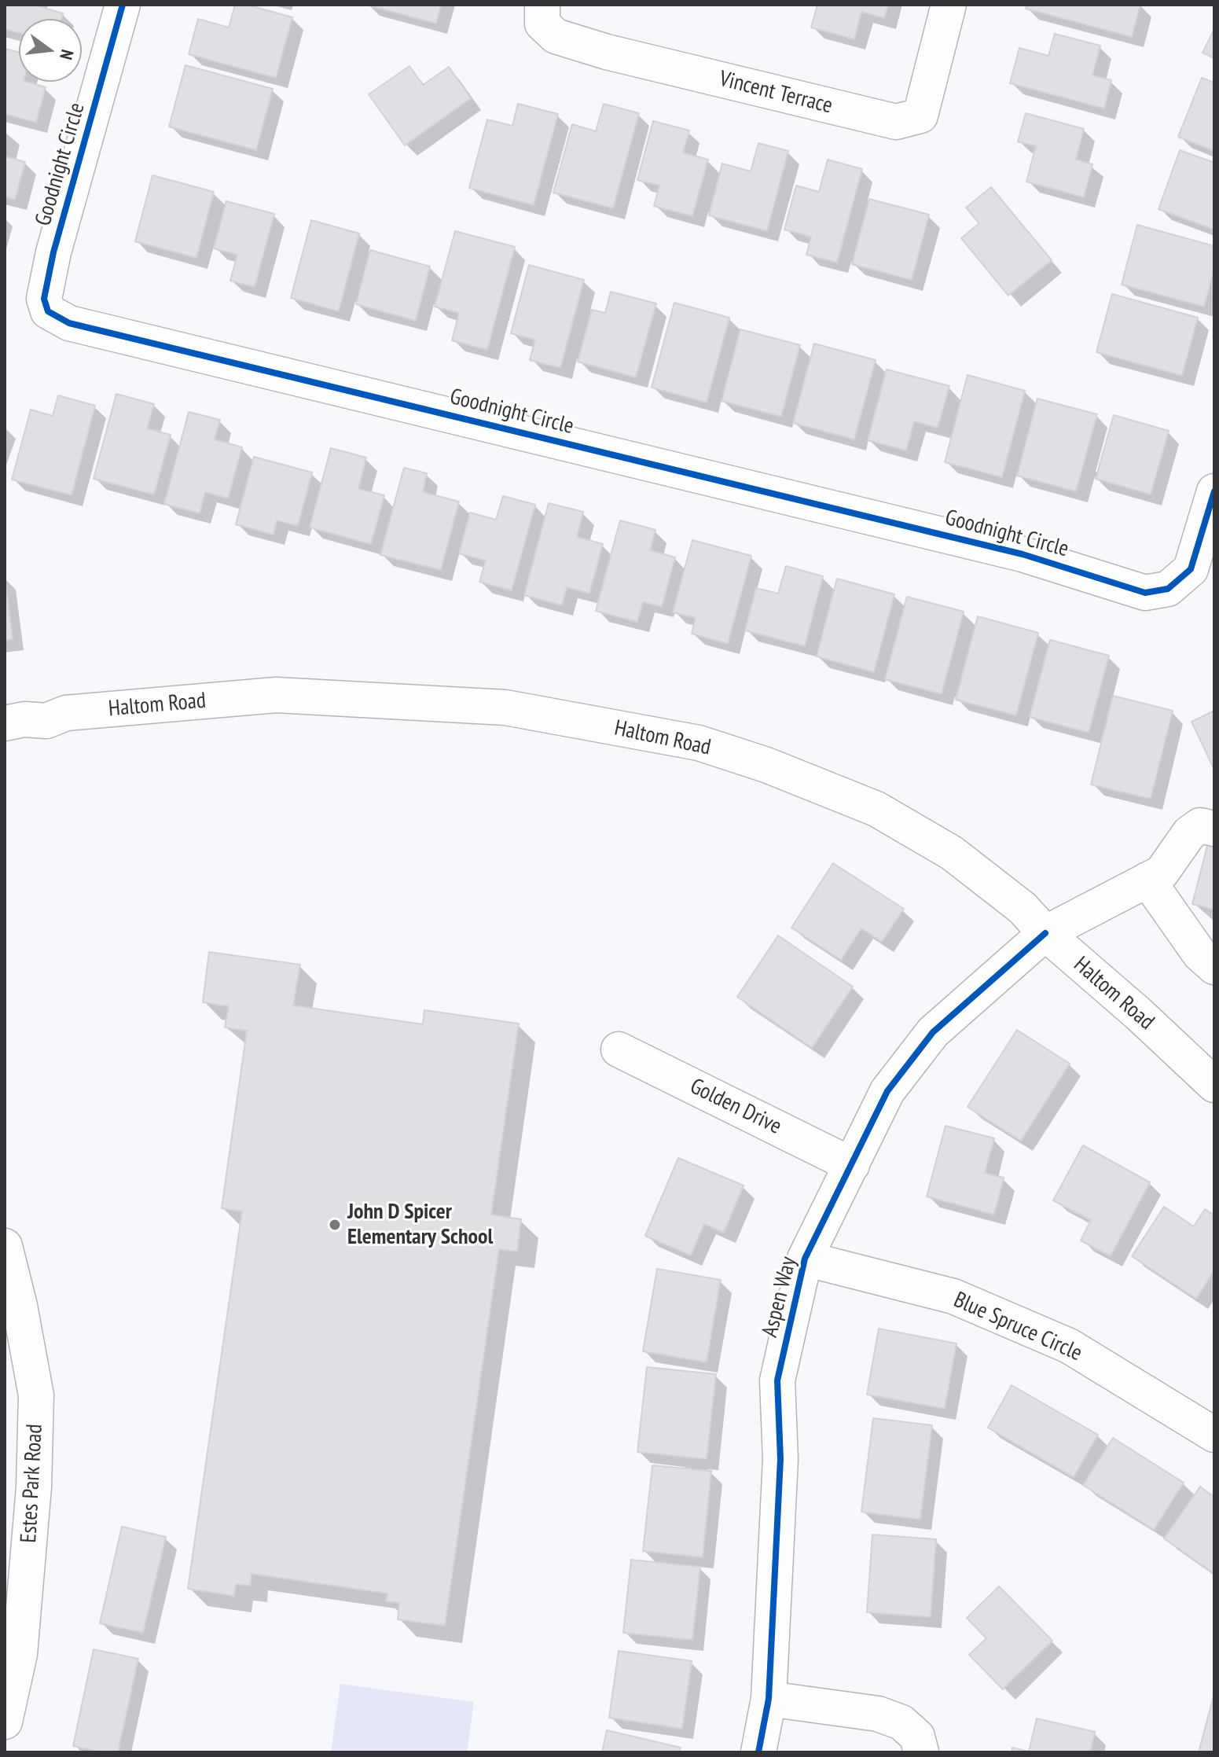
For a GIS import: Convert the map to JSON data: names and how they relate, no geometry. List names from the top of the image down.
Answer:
{
  "streets": {
    "street": [
      "Vincent Terrace",
      "Goodnight Circle",
      "Haltom Road",
      "Golden Drive",
      "Aspen Way",
      "Blue Spruce Circle",
      "Estes Park Road"
    ]
  },
  "crossings": [
    ["Haltom Road", "Aspen Way"],
    ["Golden Drive", "Aspen Way"],
    ["Aspen Way", "Blue Spruce Circle"]
  ],
  "places": ["John D Spicer Elementary School"],
  "north": "right"
}
